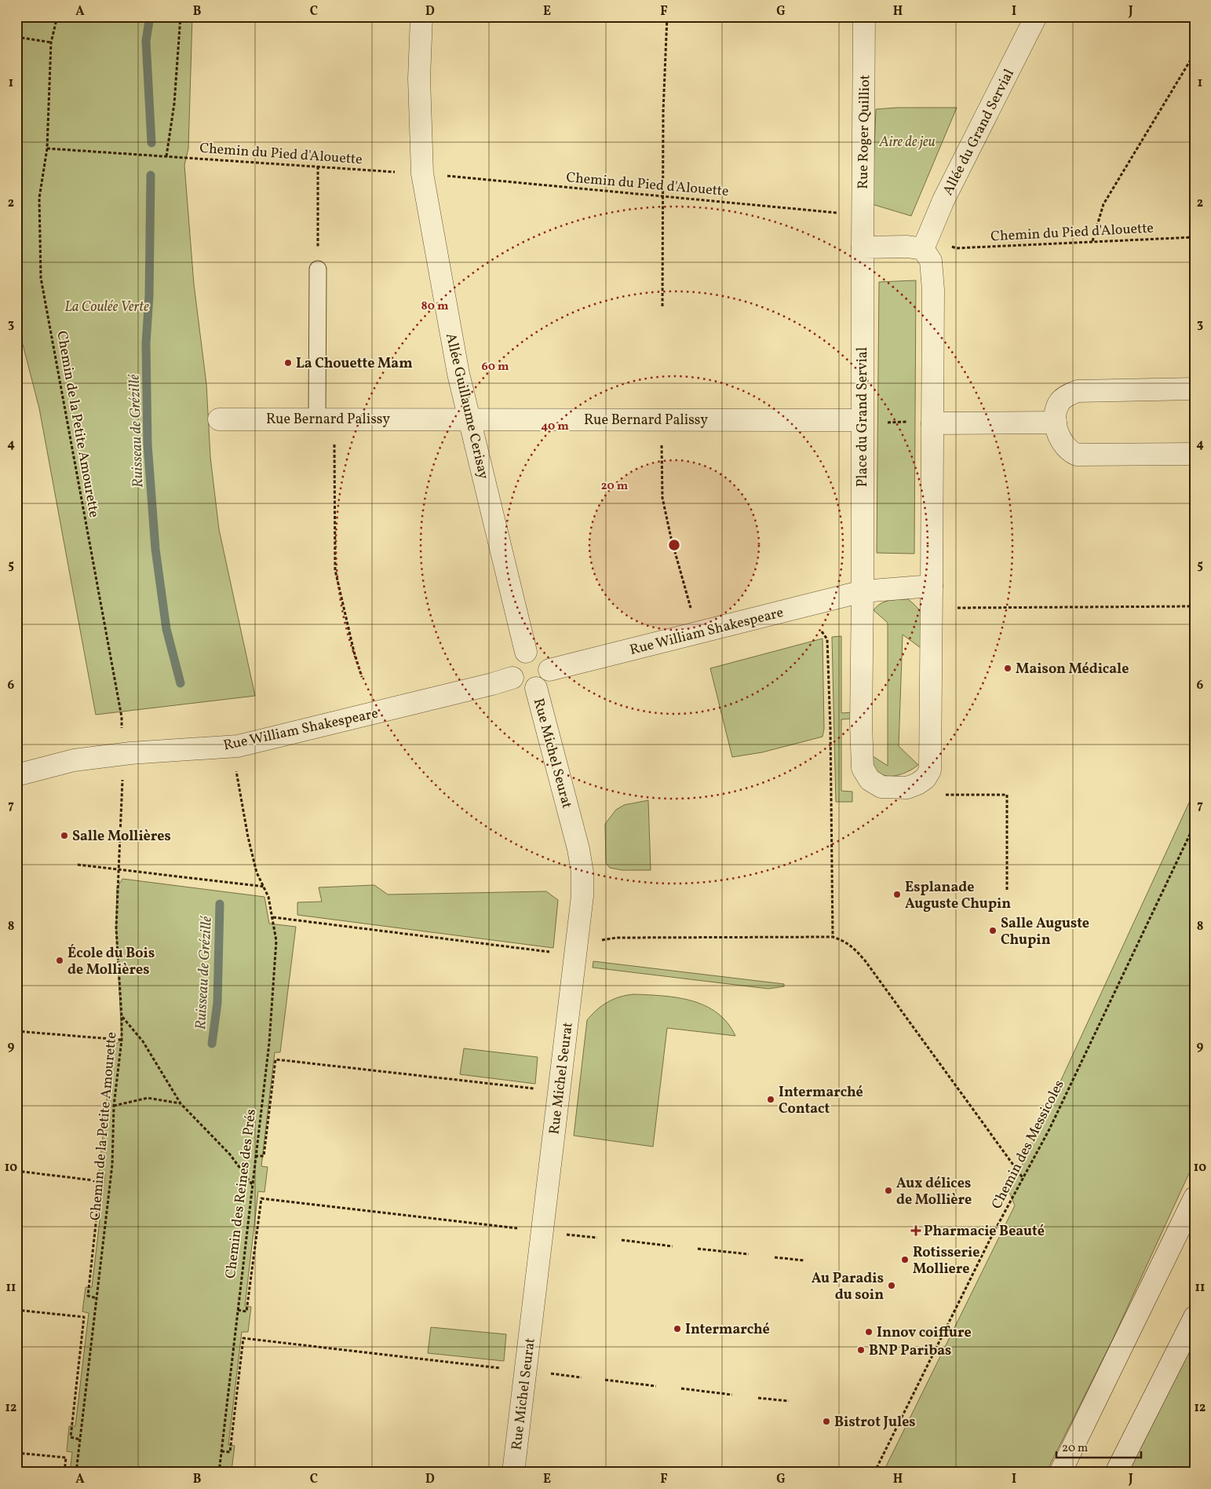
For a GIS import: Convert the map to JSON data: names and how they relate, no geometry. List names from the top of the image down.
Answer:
{
  "streets": {
    "street": [
      "Rue Roger Quilliot",
      "Allée du Grand Servial",
      "Allée Guillaume Cerisay",
      "Place du Grand Servial",
      "Rue Bernard Palissy",
      "Rue William Shakespeare",
      "Rue Michel Seurat"
    ],
    "path": [
      "Chemin du Pied d'Alouette",
      "Chemin de la Petite Amourette",
      "Chemin des Messicoles",
      "Chemin des Reines des Prés"
    ]
  },
  "crossings": [
    ["Rue Roger Quilliot", "Place du Grand Servial"],
    ["Chemin du Pied d'Alouette", "Chemin de la Petite Amourette"],
    ["Allée Guillaume Cerisay", "Rue Bernard Palissy"],
    ["Allée Guillaume Cerisay", "Rue William Shakespeare"],
    ["Allée Guillaume Cerisay", "Rue Michel Seurat"],
    ["Place du Grand Servial", "Rue Bernard Palissy"],
    ["Place du Grand Servial", "Rue William Shakespeare"],
    ["Rue William Shakespeare", "Rue Michel Seurat"]
  ],
  "water": ["Ruisseau de Grézillé"],
  "parks": ["Aire de jeu", "La Coulée Verte"],
  "places": {
    "other": [
      "La Chouette Mam",
      "Maison Médicale",
      "Salle Mollières",
      "Esplanade Auguste Chupin",
      "Salle Auguste Chupin",
      "École du Bois de Mollières",
      "Intermarché Contact",
      "Aux délices de Mollière",
      "Rotisserie Molliere",
      "Au Paradis du soin",
      "Intermarché",
      "Innov coiffure",
      "BNP Paribas",
      "Bistrot Jules"
    ],
    "health": ["Pharmacie Beauté"]
  },
  "scale_bar": "20 m",
  "grid": {
    "columns": [
      "A",
      "B",
      "C",
      "D",
      "E",
      "F",
      "G",
      "H",
      "I",
      "J"
    ],
    "rows": [
      "1",
      "2",
      "3",
      "4",
      "5",
      "6",
      "7",
      "8",
      "9",
      "10",
      "11",
      "12"
    ]
  },
  "rings": [
    "80 m",
    "60 m",
    "40 m",
    "20 m"
  ]
}
